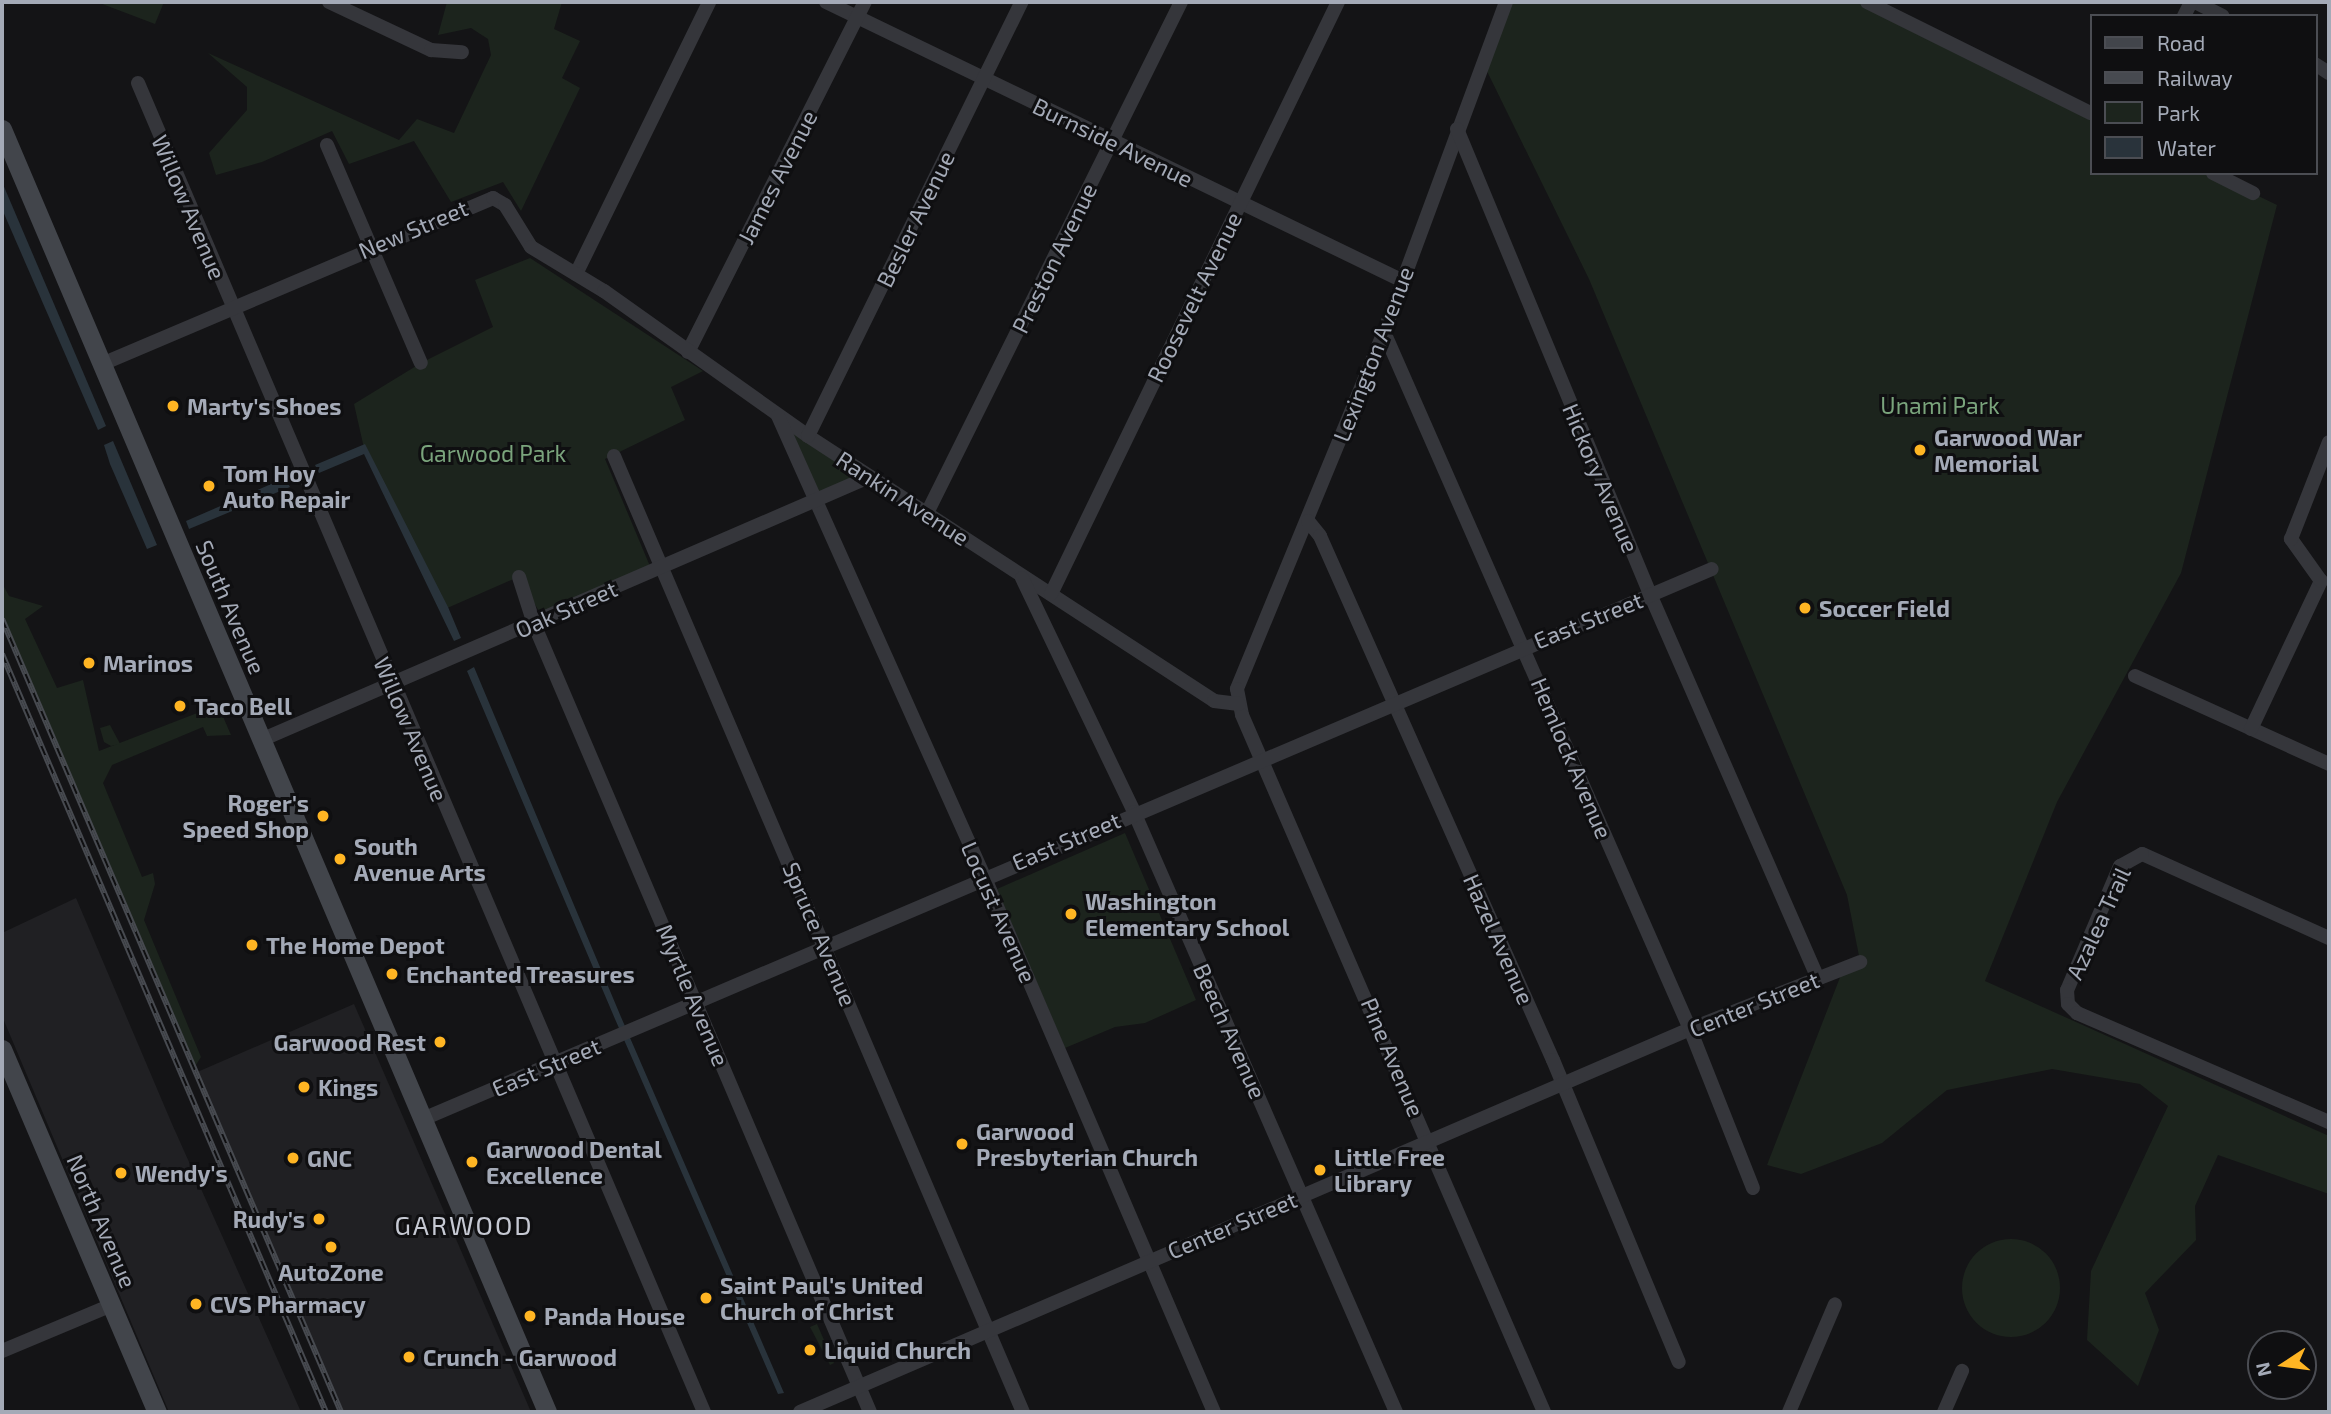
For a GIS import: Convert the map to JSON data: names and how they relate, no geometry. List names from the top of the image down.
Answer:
{
  "streets": {
    "main road": ["South Avenue", "North Avenue"],
    "street": [
      "Burnside Avenue",
      "James Avenue",
      "Willow Avenue",
      "Besler Avenue",
      "New Street",
      "Preston Avenue",
      "Roosevelt Avenue",
      "Lexington Avenue",
      "Hickory Avenue",
      "Rankin Avenue",
      "Oak Street",
      "East Street",
      "Hemlock Avenue",
      "Locust Avenue",
      "Azalea Trail",
      "Spruce Avenue",
      "Hazel Avenue",
      "Myrtle Avenue",
      "Center Street",
      "Beech Avenue",
      "Pine Avenue"
    ]
  },
  "crossings": [
    ["Burnside Avenue", "James Avenue"],
    ["Burnside Avenue", "Besler Avenue"],
    ["Burnside Avenue", "Preston Avenue"],
    ["Burnside Avenue", "Roosevelt Avenue"],
    ["Burnside Avenue", "Lexington Avenue"],
    ["James Avenue", "Rankin Avenue"],
    ["Willow Avenue", "New Street"],
    ["Willow Avenue", "Oak Street"],
    ["Willow Avenue", "East Street"],
    ["Besler Avenue", "Rankin Avenue"],
    ["New Street", "Rankin Avenue"],
    ["New Street", "South Avenue"],
    ["Preston Avenue", "Rankin Avenue"],
    ["Roosevelt Avenue", "Rankin Avenue"],
    ["Lexington Avenue", "Hickory Avenue"],
    ["Lexington Avenue", "Rankin Avenue"],
    ["Lexington Avenue", "Hemlock Avenue"],
    ["Lexington Avenue", "Hazel Avenue"],
    ["Lexington Avenue", "Pine Avenue"],
    ["Hickory Avenue", "East Street"],
    ["Hickory Avenue", "Center Street"],
    ["Rankin Avenue", "Oak Street"],
    ["Rankin Avenue", "Locust Avenue"],
    ["Rankin Avenue", "Beech Avenue"],
    ["Rankin Avenue", "Pine Avenue"],
    ["South Avenue", "Oak Street"],
    ["South Avenue", "East Street"],
    ["Oak Street", "Locust Avenue"],
    ["Oak Street", "Spruce Avenue"],
    ["Oak Street", "Myrtle Avenue"],
    ["East Street", "Hemlock Avenue"],
    ["East Street", "Locust Avenue"],
    ["East Street", "Spruce Avenue"],
    ["East Street", "Hazel Avenue"],
    ["East Street", "Myrtle Avenue"],
    ["East Street", "Beech Avenue"],
    ["East Street", "Pine Avenue"],
    ["Hemlock Avenue", "Center Street"],
    ["Locust Avenue", "Center Street"],
    ["Spruce Avenue", "Center Street"],
    ["Hazel Avenue", "Center Street"],
    ["Myrtle Avenue", "Center Street"],
    ["Center Street", "Beech Avenue"],
    ["Center Street", "Pine Avenue"]
  ],
  "districts": ["GARWOOD"],
  "parks": ["Unami Park", "Garwood Park"],
  "places": [
    "Marty's Shoes",
    "Garwood War Memorial",
    "Tom Hoy Auto Repair",
    "Soccer Field",
    "Marinos",
    "Taco Bell",
    "Roger's Speed Shop",
    "South Avenue Arts",
    "Washington Elementary School",
    "The Home Depot",
    "Enchanted Treasures",
    "Garwood Rest",
    "Kings",
    "Garwood Presbyterian Church",
    "GNC",
    "Garwood Dental Excellence",
    "Little Free Library",
    "Wendy's",
    "Rudy's",
    "AutoZone",
    "Saint Paul's United Church of Christ",
    "CVS Pharmacy",
    "Panda House",
    "Liquid Church",
    "Crunch - Garwood"
  ],
  "legend": [
    "Road",
    "Railway",
    "Park",
    "Water"
  ],
  "north": "left"
}
